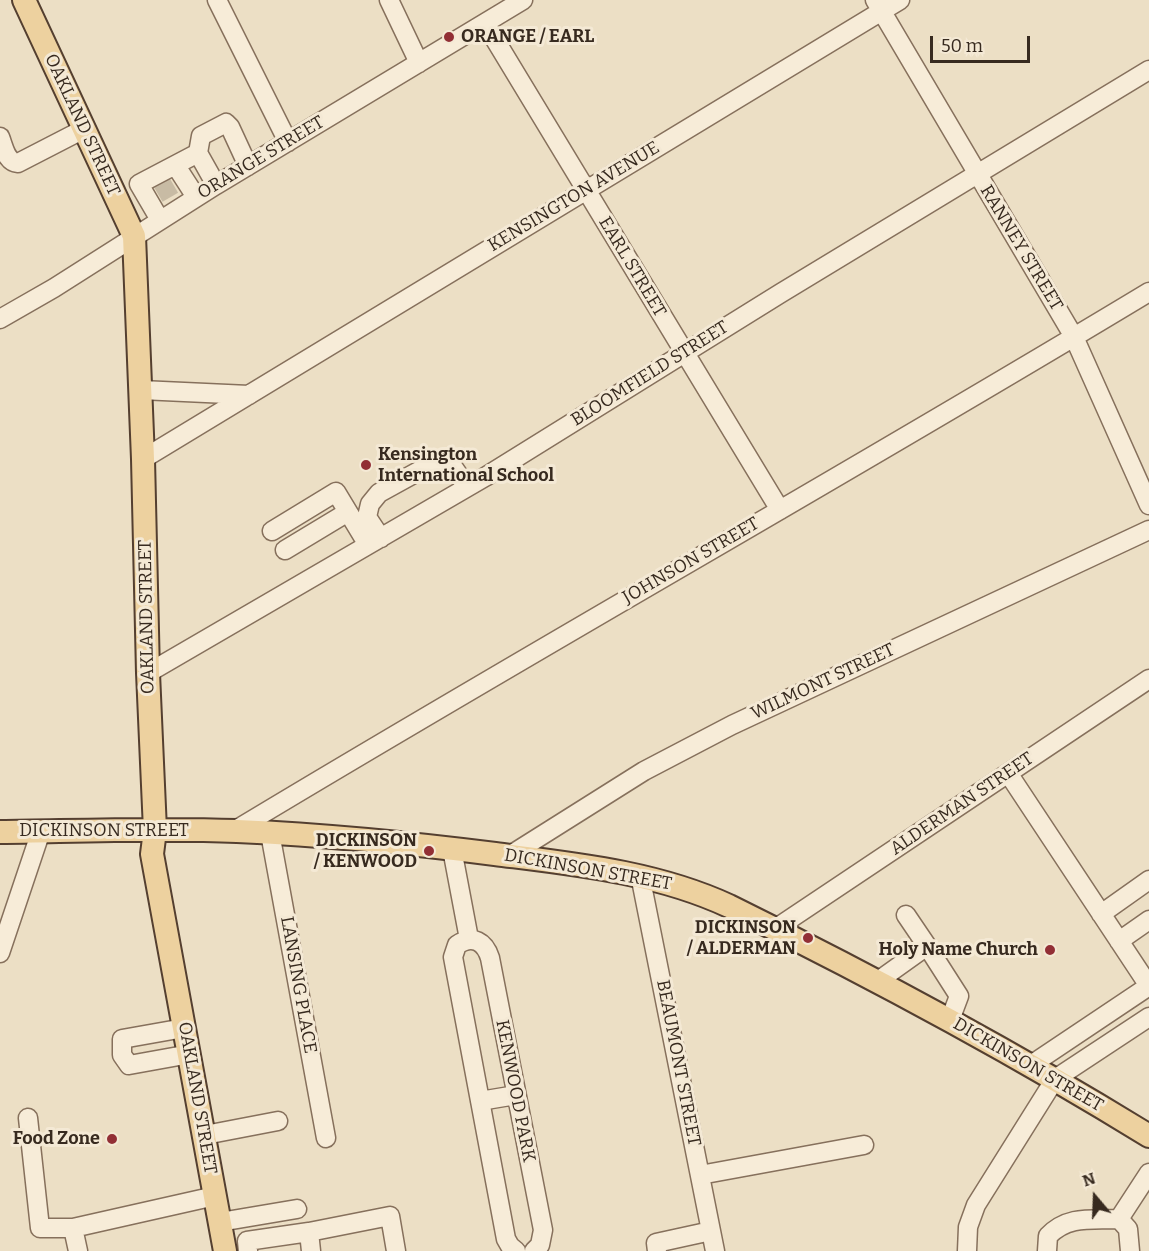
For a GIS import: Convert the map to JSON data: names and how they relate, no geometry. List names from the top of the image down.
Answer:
{
  "streets": {
    "main road": ["OAKLAND STREET", "DICKINSON STREET"],
    "street": [
      "ORANGE STREET",
      "KENSINGTON AVENUE",
      "RANNEY STREET",
      "EARL STREET",
      "BLOOMFIELD STREET",
      "JOHNSON STREET",
      "WILMONT STREET",
      "ALDERMAN STREET",
      "LANSING PLACE",
      "BEAUMONT STREET",
      "KENWOOD PARK"
    ]
  },
  "crossings": [
    ["OAKLAND STREET", "ORANGE STREET"],
    ["OAKLAND STREET", "KENSINGTON AVENUE"],
    ["OAKLAND STREET", "BLOOMFIELD STREET"],
    ["OAKLAND STREET", "DICKINSON STREET"],
    ["ORANGE STREET", "EARL STREET"],
    ["KENSINGTON AVENUE", "RANNEY STREET"],
    ["KENSINGTON AVENUE", "EARL STREET"],
    ["RANNEY STREET", "BLOOMFIELD STREET"],
    ["RANNEY STREET", "JOHNSON STREET"],
    ["EARL STREET", "BLOOMFIELD STREET"],
    ["EARL STREET", "JOHNSON STREET"],
    ["JOHNSON STREET", "DICKINSON STREET"],
    ["WILMONT STREET", "DICKINSON STREET"],
    ["ALDERMAN STREET", "DICKINSON STREET"],
    ["DICKINSON STREET", "LANSING PLACE"],
    ["DICKINSON STREET", "BEAUMONT STREET"]
  ],
  "places": [
    "ORANGE / EARL",
    "Kensington International School",
    "DICKINSON / KENWOOD",
    "DICKINSON / ALDERMAN",
    "Holy Name Church",
    "Food Zone"
  ],
  "scale_bar": "50 m",
  "north": "top"
}
